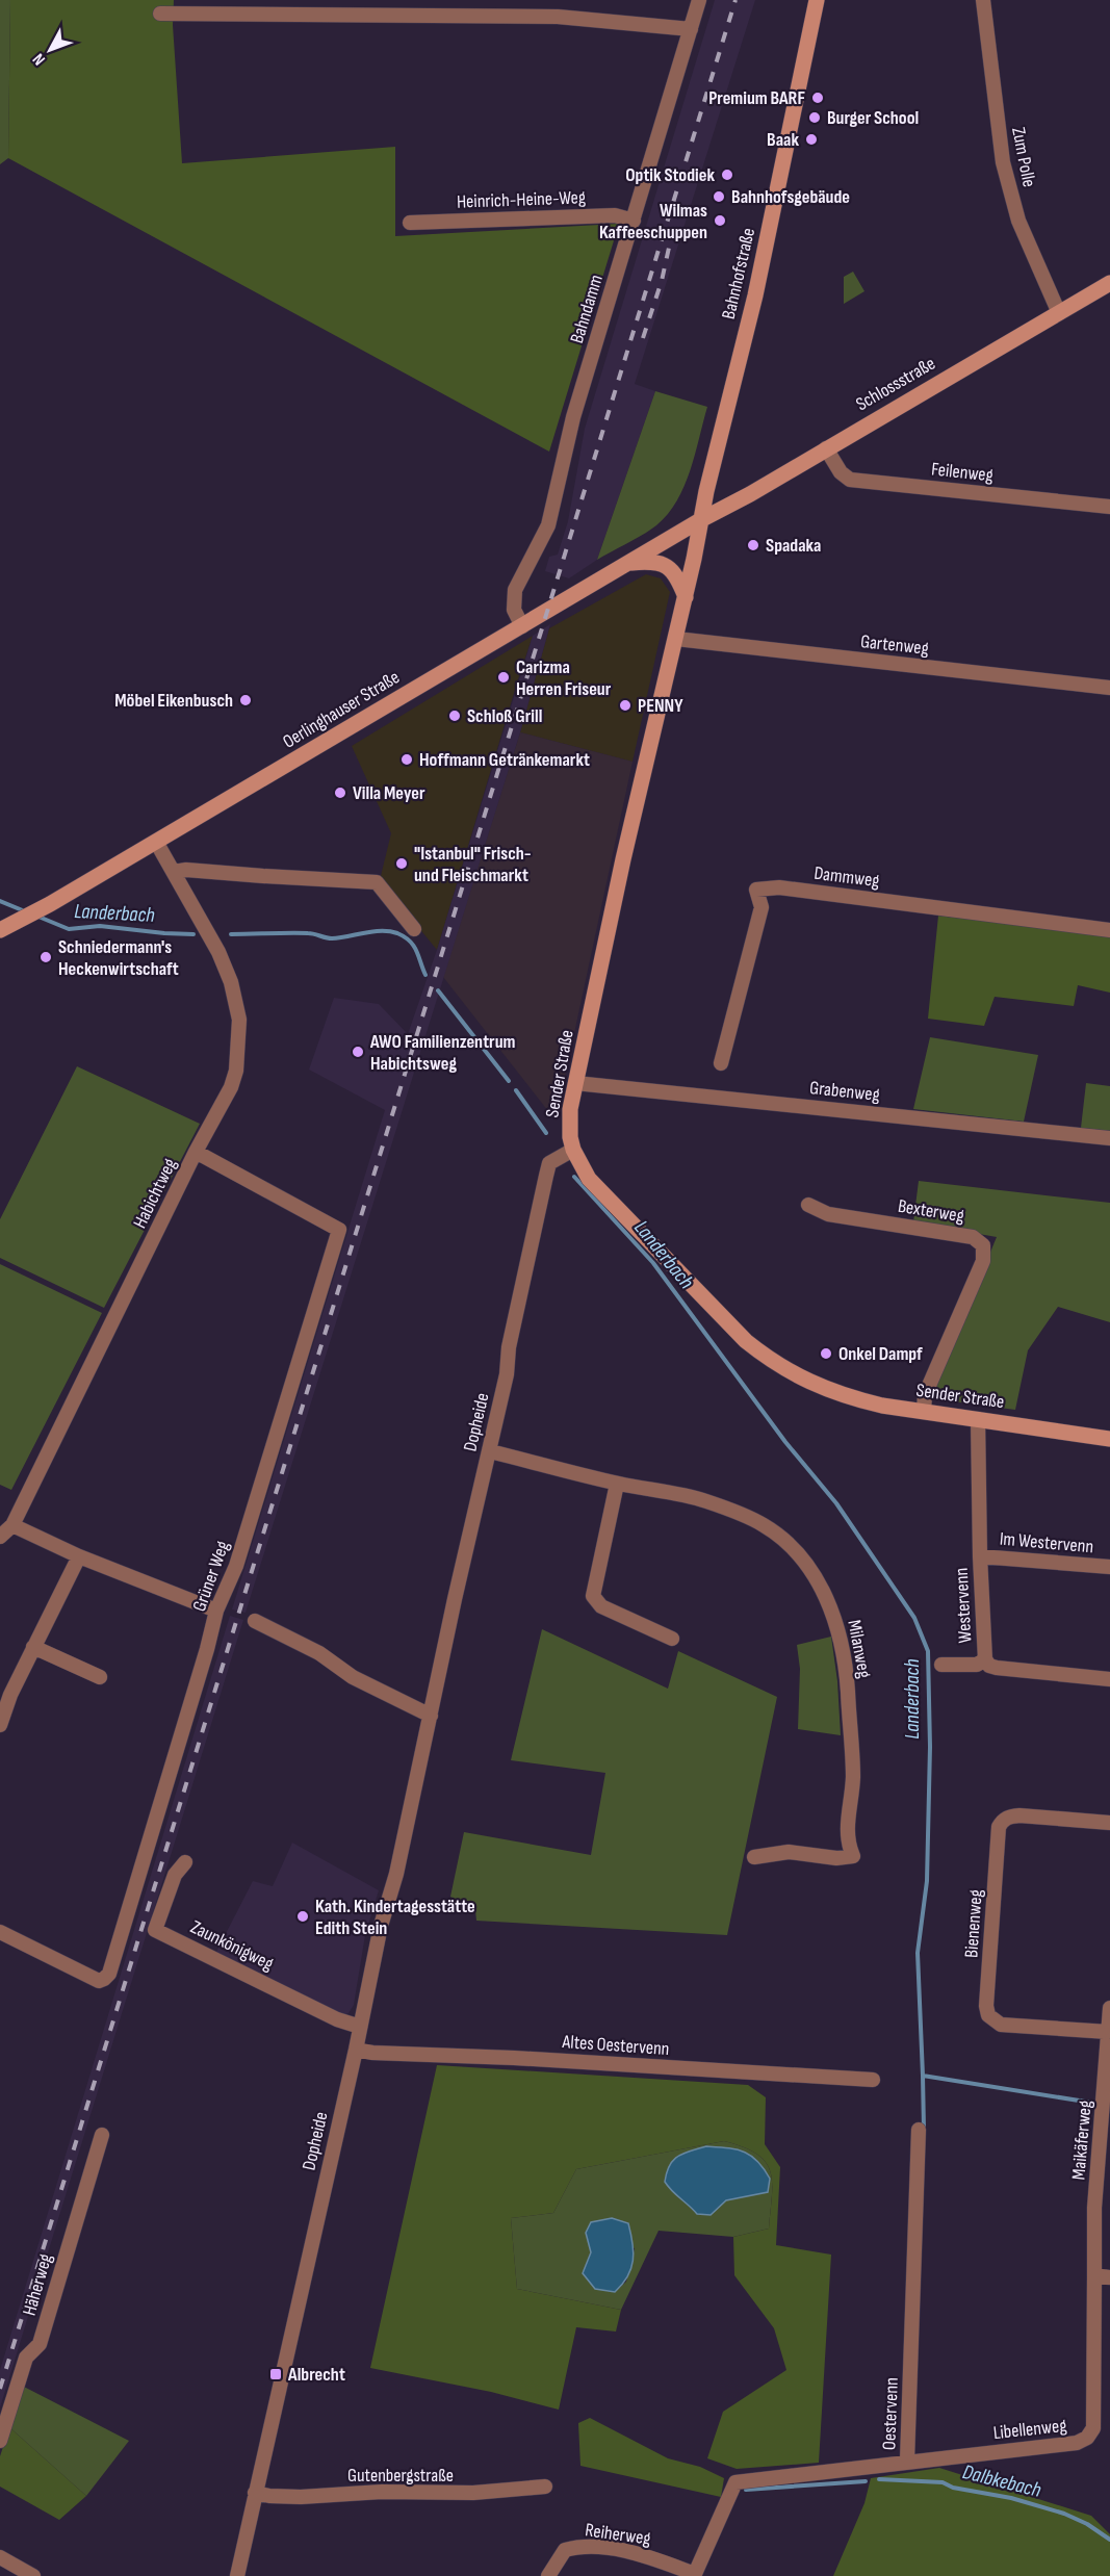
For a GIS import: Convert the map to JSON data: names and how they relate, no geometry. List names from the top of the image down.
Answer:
{
  "streets": {
    "street": [
      "Zum Polle",
      "Heinrich-Heine-Weg",
      "Bahnhofstraße",
      "Bahndamm",
      "Schlossstraße",
      "Feilenweg",
      "Gartenweg",
      "Oerlinghauser Straße",
      "Dammweg",
      "Sender Straße",
      "Grabenweg",
      "Habichtweg",
      "Bexterweg",
      "Dopheide",
      "Im Westervenn",
      "Grüner Weg",
      "Westervenn",
      "Milanweg",
      "Bienenweg",
      "Zaunkönigweg",
      "Altes Oestervenn",
      "Maikäferweg",
      "Häherweg",
      "Oestervenn",
      "Libellenweg",
      "Gutenbergstraße",
      "Reiherweg"
    ]
  },
  "crossings": [
    ["Zum Polle", "Schlossstraße"],
    ["Heinrich-Heine-Weg", "Bahndamm"],
    ["Bahnhofstraße", "Schlossstraße"],
    ["Bahnhofstraße", "Oerlinghauser Straße"],
    ["Bahnhofstraße", "Sender Straße"],
    ["Bahndamm", "Oerlinghauser Straße"],
    ["Schlossstraße", "Feilenweg"],
    ["Schlossstraße", "Oerlinghauser Straße"],
    ["Schlossstraße", "Sender Straße"],
    ["Gartenweg", "Sender Straße"],
    ["Oerlinghauser Straße", "Sender Straße"],
    ["Oerlinghauser Straße", "Habichtweg"],
    ["Sender Straße", "Grabenweg"],
    ["Sender Straße", "Bexterweg"],
    ["Sender Straße", "Dopheide"],
    ["Sender Straße", "Westervenn"],
    ["Habichtweg", "Grüner Weg"],
    ["Dopheide", "Milanweg"],
    ["Dopheide", "Zaunkönigweg"],
    ["Dopheide", "Altes Oestervenn"],
    ["Dopheide", "Gutenbergstraße"],
    ["Im Westervenn", "Westervenn"],
    ["Bienenweg", "Maikäferweg"],
    ["Maikäferweg", "Libellenweg"],
    ["Oestervenn", "Libellenweg"],
    ["Oestervenn", "Reiherweg"]
  ],
  "water": ["Landerbach", "Dalbkebach"],
  "places": {
    "other": [
      "Premium BARF",
      "Burger School",
      "Baak",
      "Optik Stodiek",
      "Bahnhofsgebäude",
      "Wilmas Kaffeeschuppen",
      "Spadaka",
      "Carizma Herren Friseur",
      "Möbel Eikenbusch",
      "PENNY",
      "Schloß Grill",
      "Hoffmann Getränkemarkt",
      "Villa Meyer",
      "\"Istanbul\" Frisch- und Fleischmarkt",
      "Schniedermann's Heckenwirtschaft",
      "AWO Familienzentrum Habichtsweg",
      "Onkel Dampf",
      "Kath. Kindertagesstätte Edith Stein"
    ],
    "transit": ["Albrecht"]
  },
  "north": "bottom left"
}
